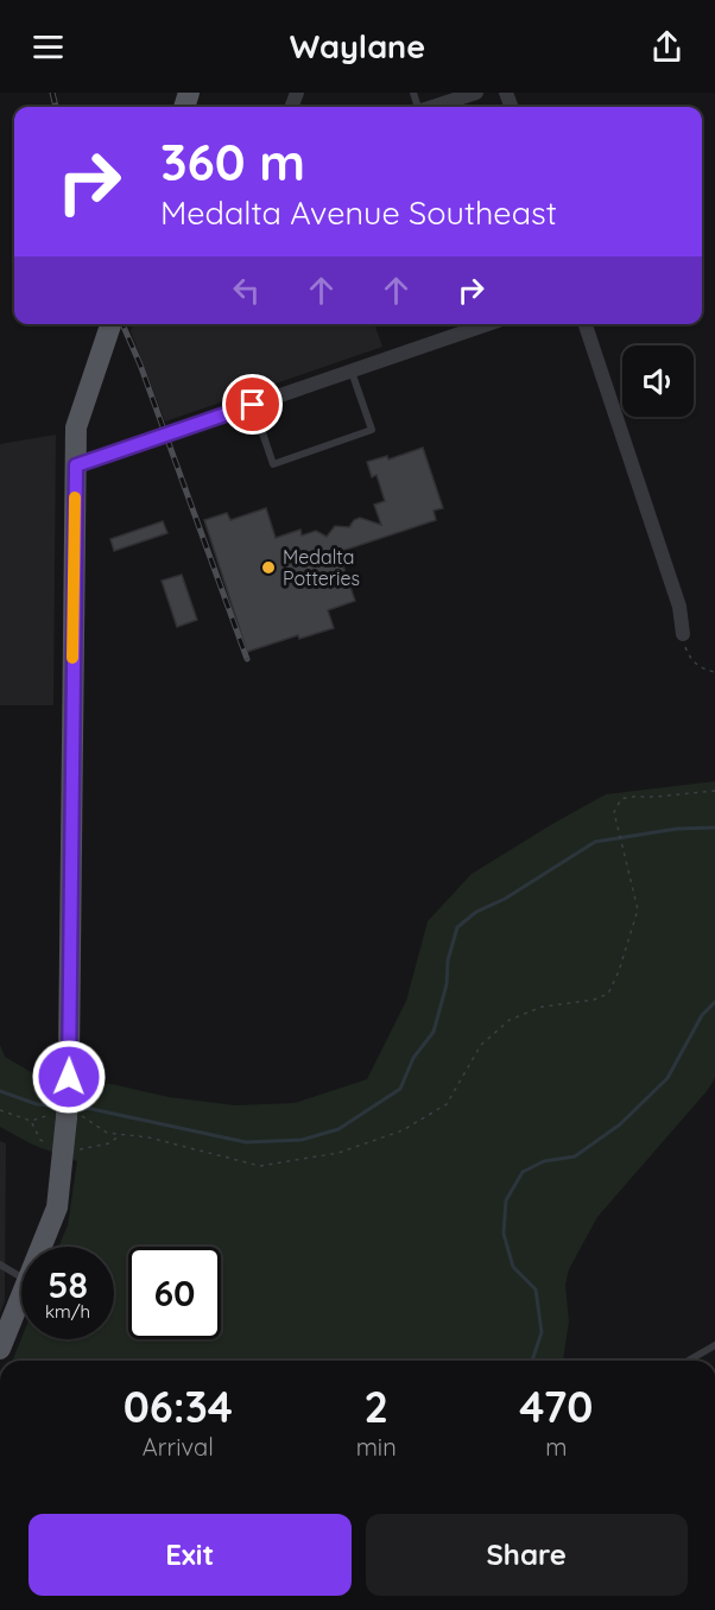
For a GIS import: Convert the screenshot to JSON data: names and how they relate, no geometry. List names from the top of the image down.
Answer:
{
  "places": ["Medalta Potteries"],
  "page": {
    "header": "Waylane",
    "turn": ["360 m", "Medalta Avenue Southeast"],
    "speed": "58 km/h",
    "limit": "60",
    "eta": [
      "06:34",
      "Arrival",
      "2",
      "min",
      "470",
      "m"
    ],
    "buttons": ["Exit", "Share"]
  }
}
